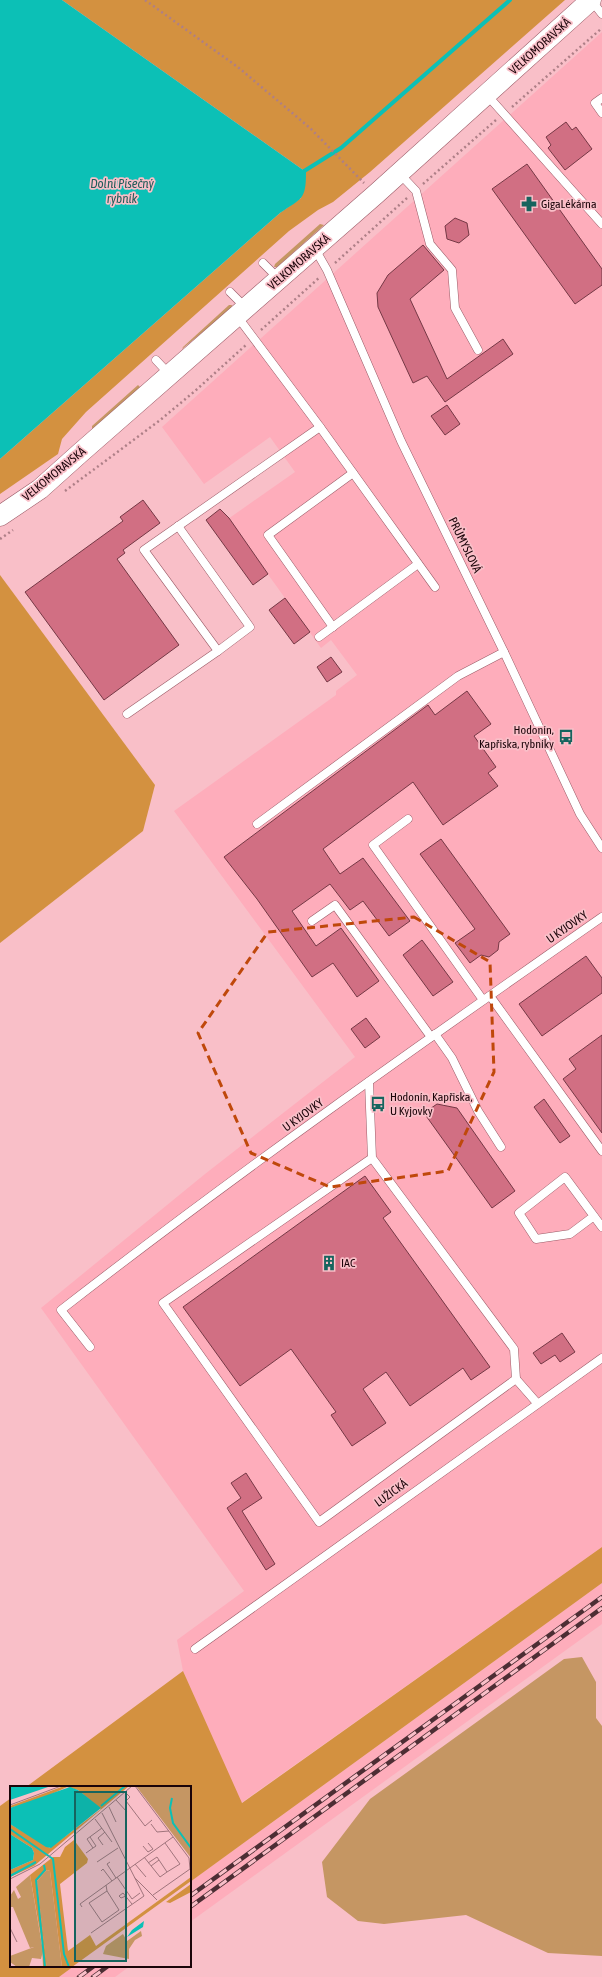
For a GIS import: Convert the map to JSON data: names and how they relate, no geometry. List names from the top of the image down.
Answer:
{
  "streets": {
    "street": ["VELKOMORAVSKÁ"],
    "lane": ["PRŮMYSLOVÁ", "U KYJOVKY", "LUŽICKÁ"]
  },
  "crossings": [
    ["VELKOMORAVSKÁ", "PRŮMYSLOVÁ"]
  ],
  "water": ["Dolní Písečný rybník"],
  "places": {
    "pharmacy": ["GigaLékárna"],
    "bus stop": ["Hodonín, Kapřiska, rybníky", "Hodonín, Kapřiska, U Kyjovky"],
    "building": ["IAC"]
  }
}
